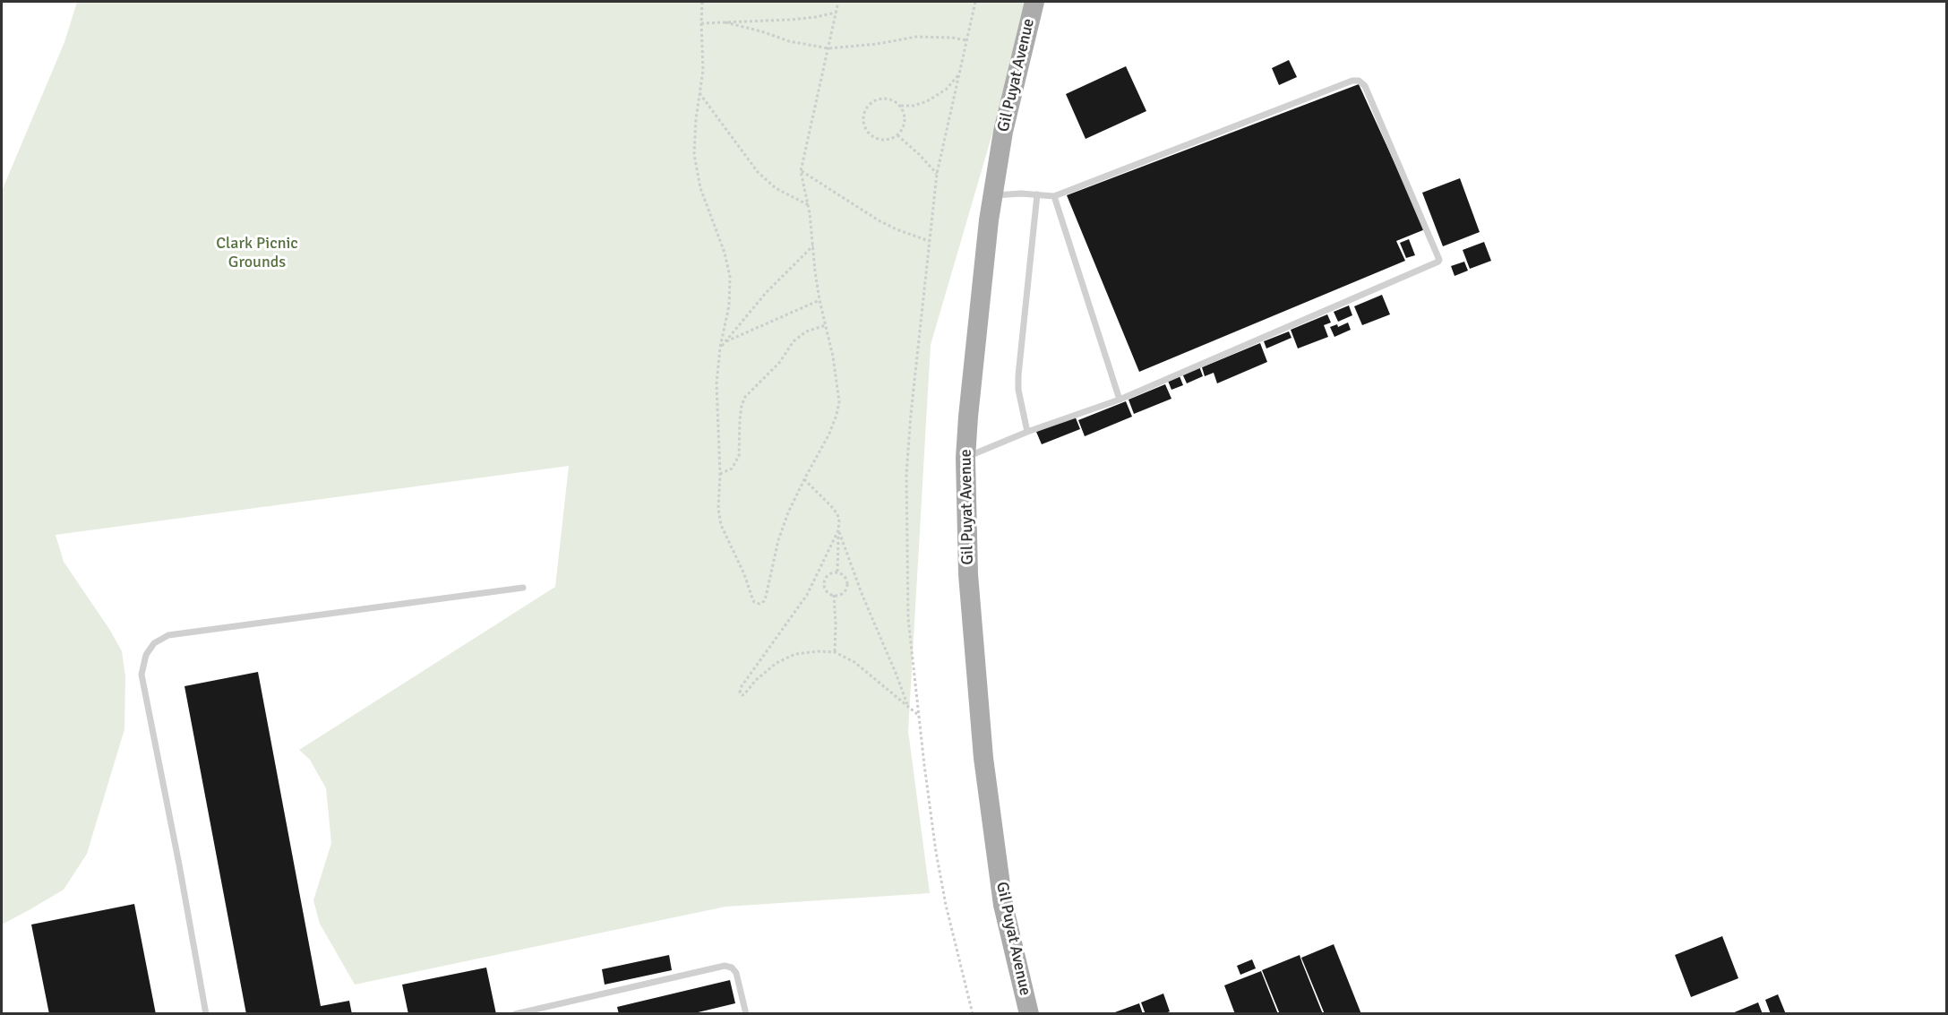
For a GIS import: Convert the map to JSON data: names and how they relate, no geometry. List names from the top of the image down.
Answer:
{
  "streets": {
    "main road": ["Gil Puyat Avenue"]
  },
  "parks": ["Clark Picnic Grounds"]
}
